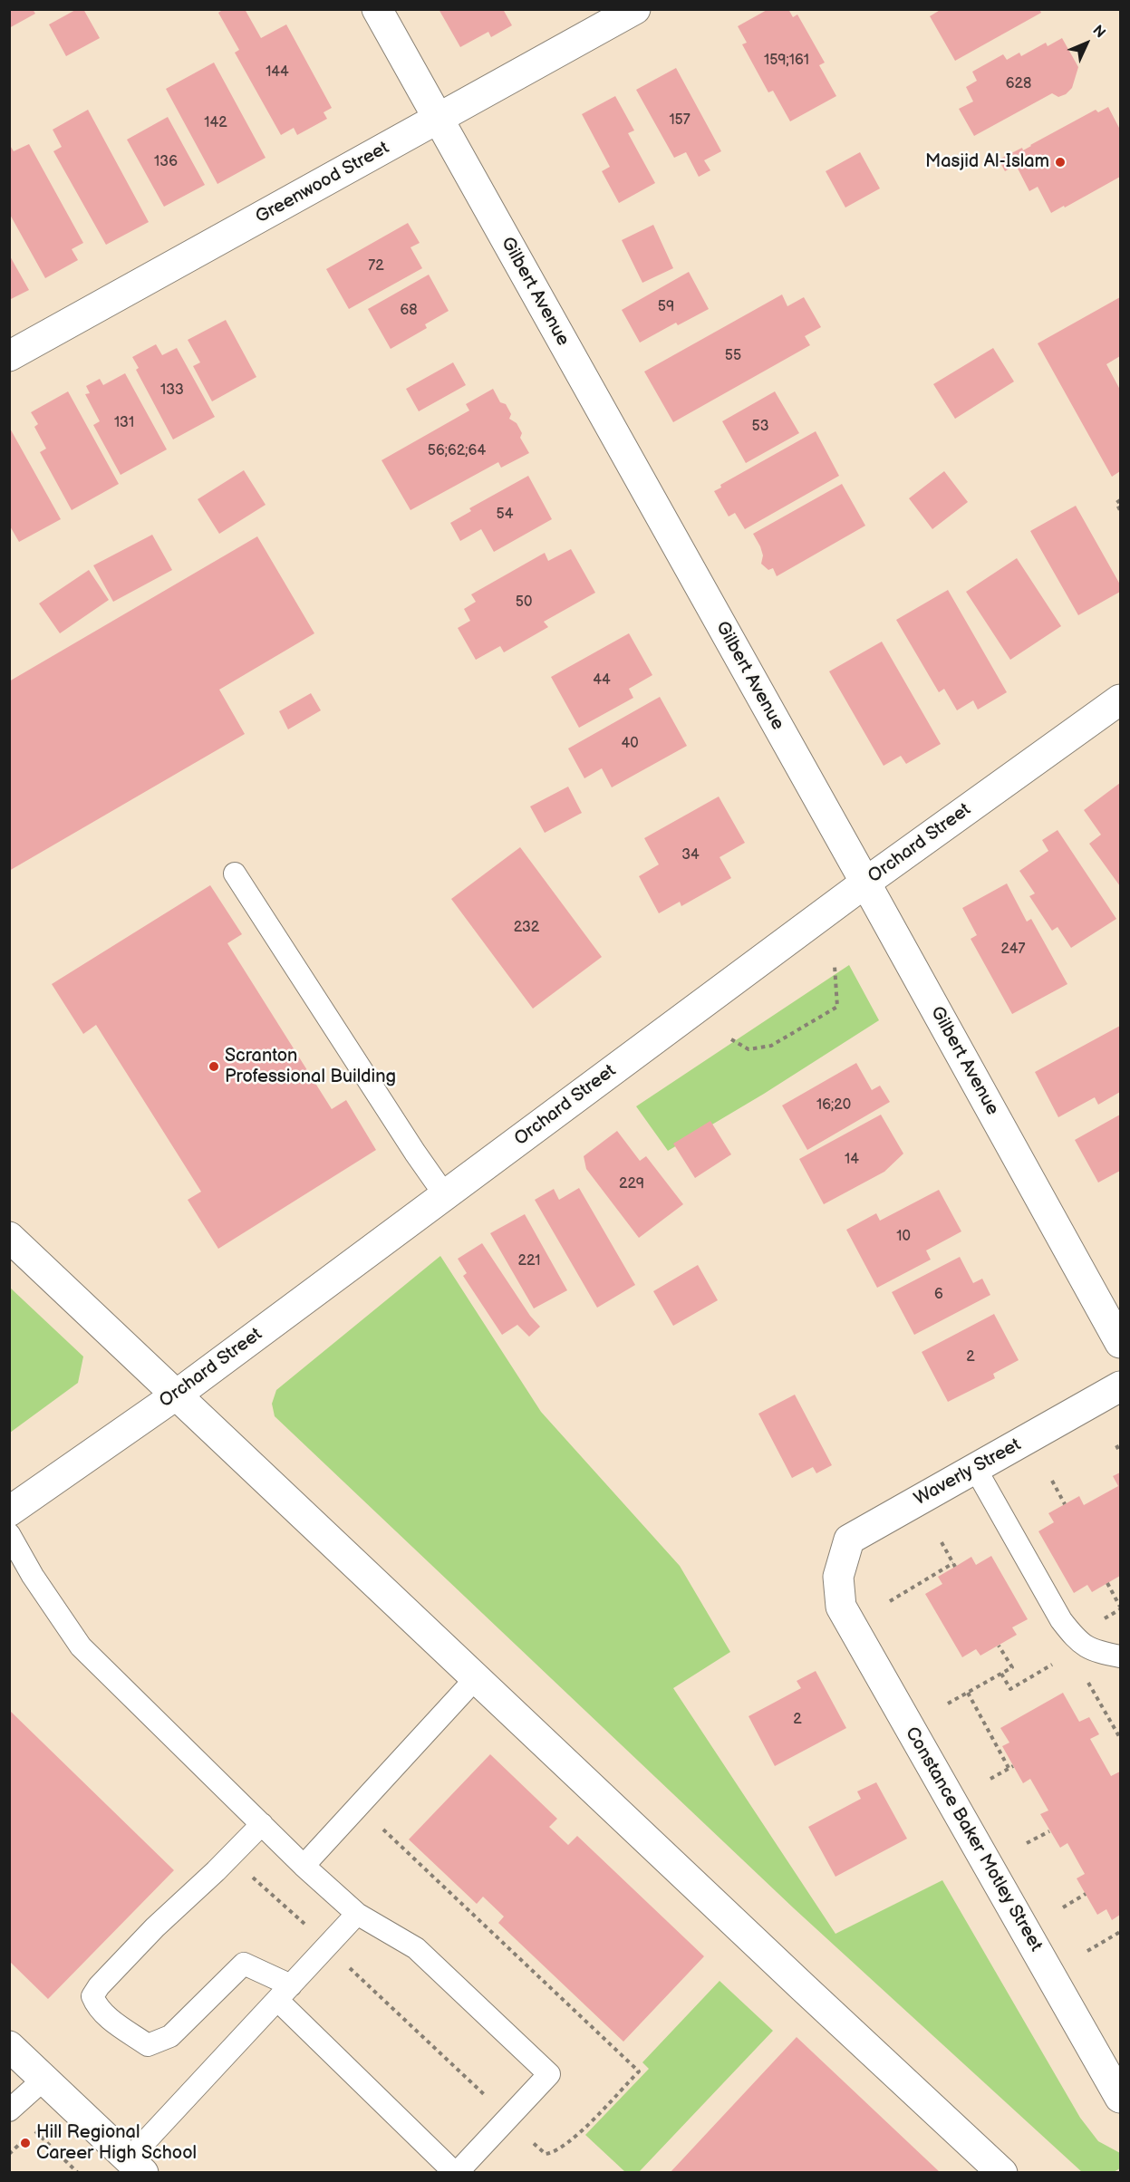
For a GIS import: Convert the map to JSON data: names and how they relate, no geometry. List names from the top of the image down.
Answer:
{
  "streets": {
    "main road": [
      "Greenwood Street",
      "Gilbert Avenue",
      "Orchard Street",
      "Waverly Street",
      "Constance Baker Motley Street"
    ]
  },
  "crossings": [
    ["Greenwood Street", "Gilbert Avenue"],
    ["Gilbert Avenue", "Orchard Street"],
    ["Waverly Street", "Constance Baker Motley Street"]
  ],
  "places": ["Masjid Al-Islam", "Scranton Professional Building", "Hill Regional Career High School"],
  "house_numbers": [
    "159;161",
    "144",
    "628",
    "157",
    "142",
    "136",
    "72",
    "59",
    "68",
    "55",
    "133",
    "131",
    "53",
    "56;62;64",
    "54",
    "50",
    "44",
    "40",
    "34",
    "232",
    "247",
    "16;20",
    "14",
    "229",
    "10",
    "221",
    "6",
    "2",
    "2"
  ],
  "north": "top right"
}
